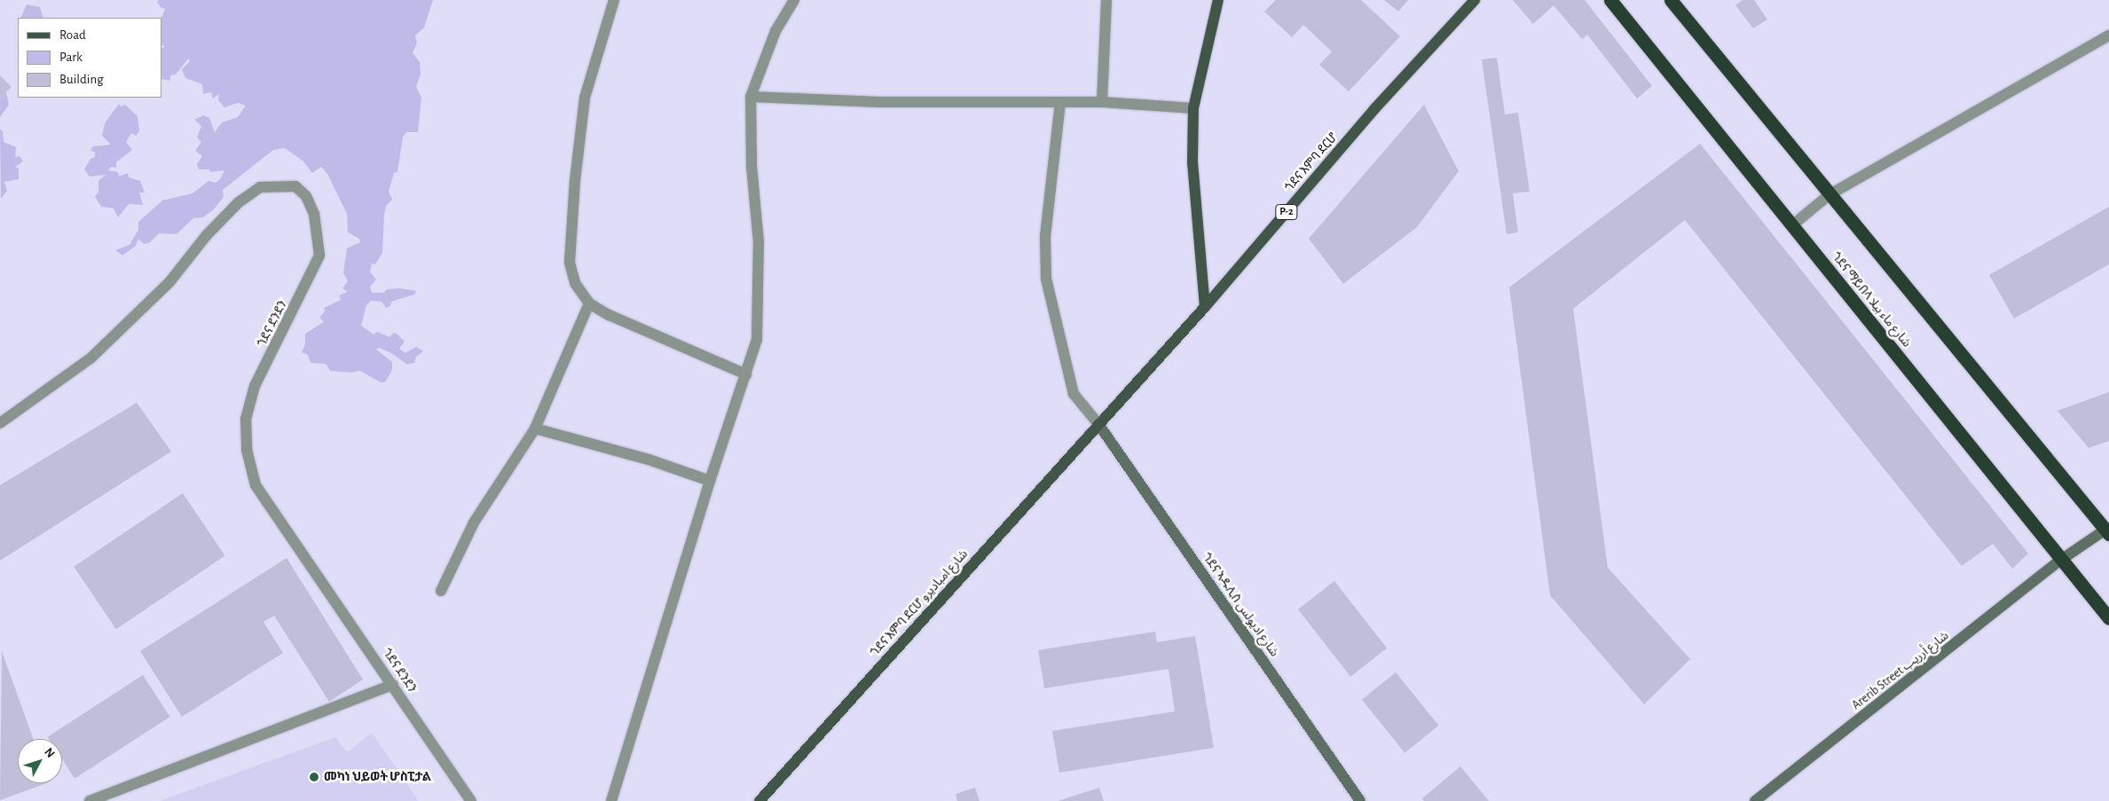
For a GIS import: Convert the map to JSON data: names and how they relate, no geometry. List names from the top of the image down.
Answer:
{
  "streets": {
    "highway": ["ጎደና ማይበላ شارع ماء بيلا"],
    "main road": ["ጎደና እምባ ደርሆ", "P-2", "ጎደና እምባ ደርሆ شارع امباديرو"],
    "street": ["ጎደና ደንደን", "ጎደና ኣዱሊስ شارع اديولس", "Arerib Street شارع أرريب"]
  },
  "crossings": [
    ["ጎደና እምባ ደርሆ", "ጎደና እምባ ደርሆ شارع امباديرو"],
    ["ጎደና እምባ ደርሆ", "ጎደና ኣዱሊስ شارع اديولس"],
    ["ጎደና ማይበላ شارع ماء بيلا", "Arerib Street شارع أرريب"],
    ["ጎደና እምባ ደርሆ شارع امباديرو", "ጎደና ኣዱሊስ شارع اديولس"]
  ],
  "places": ["መካነ ህይወት ሆስፒታል"],
  "legend": ["Road", "Park", "Building"],
  "north": "top right"
}
